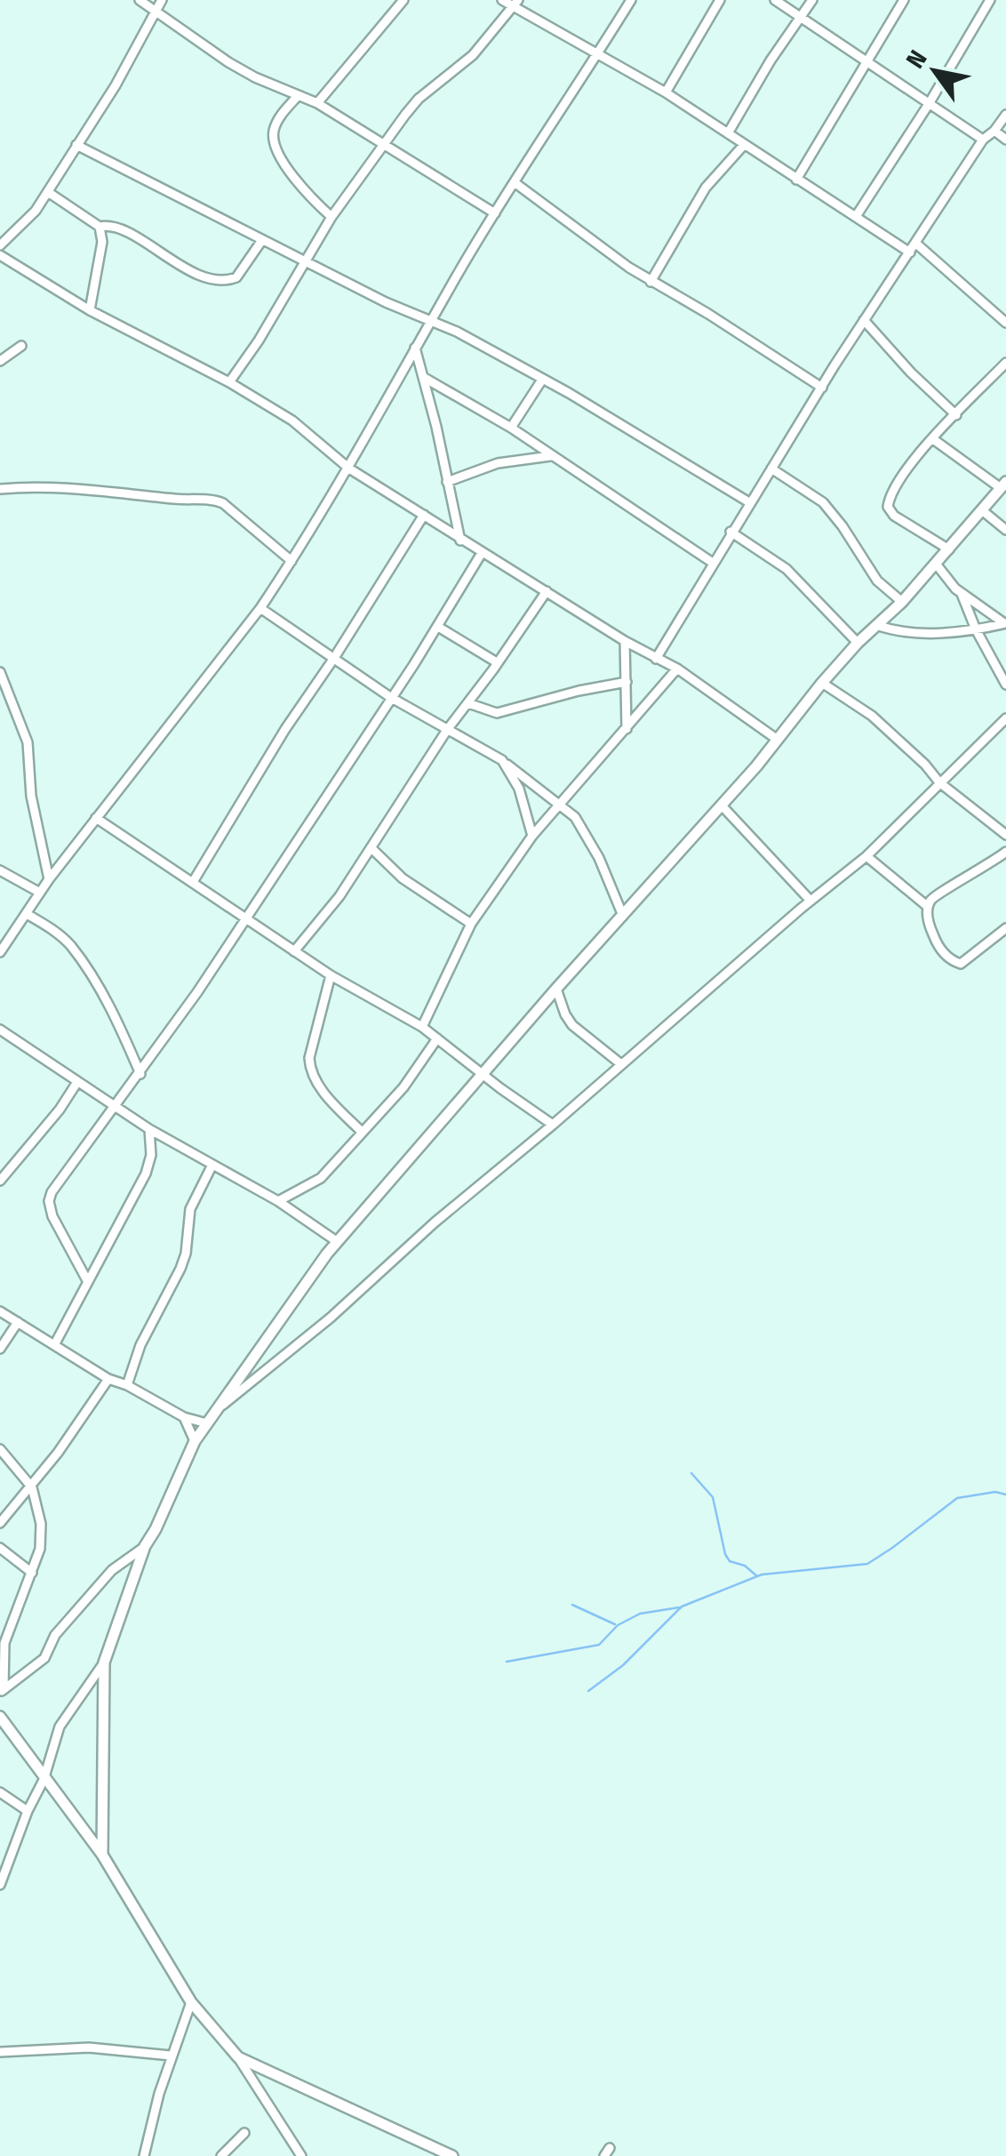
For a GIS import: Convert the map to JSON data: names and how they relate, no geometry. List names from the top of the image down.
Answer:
{
  "north": "top left"
}
